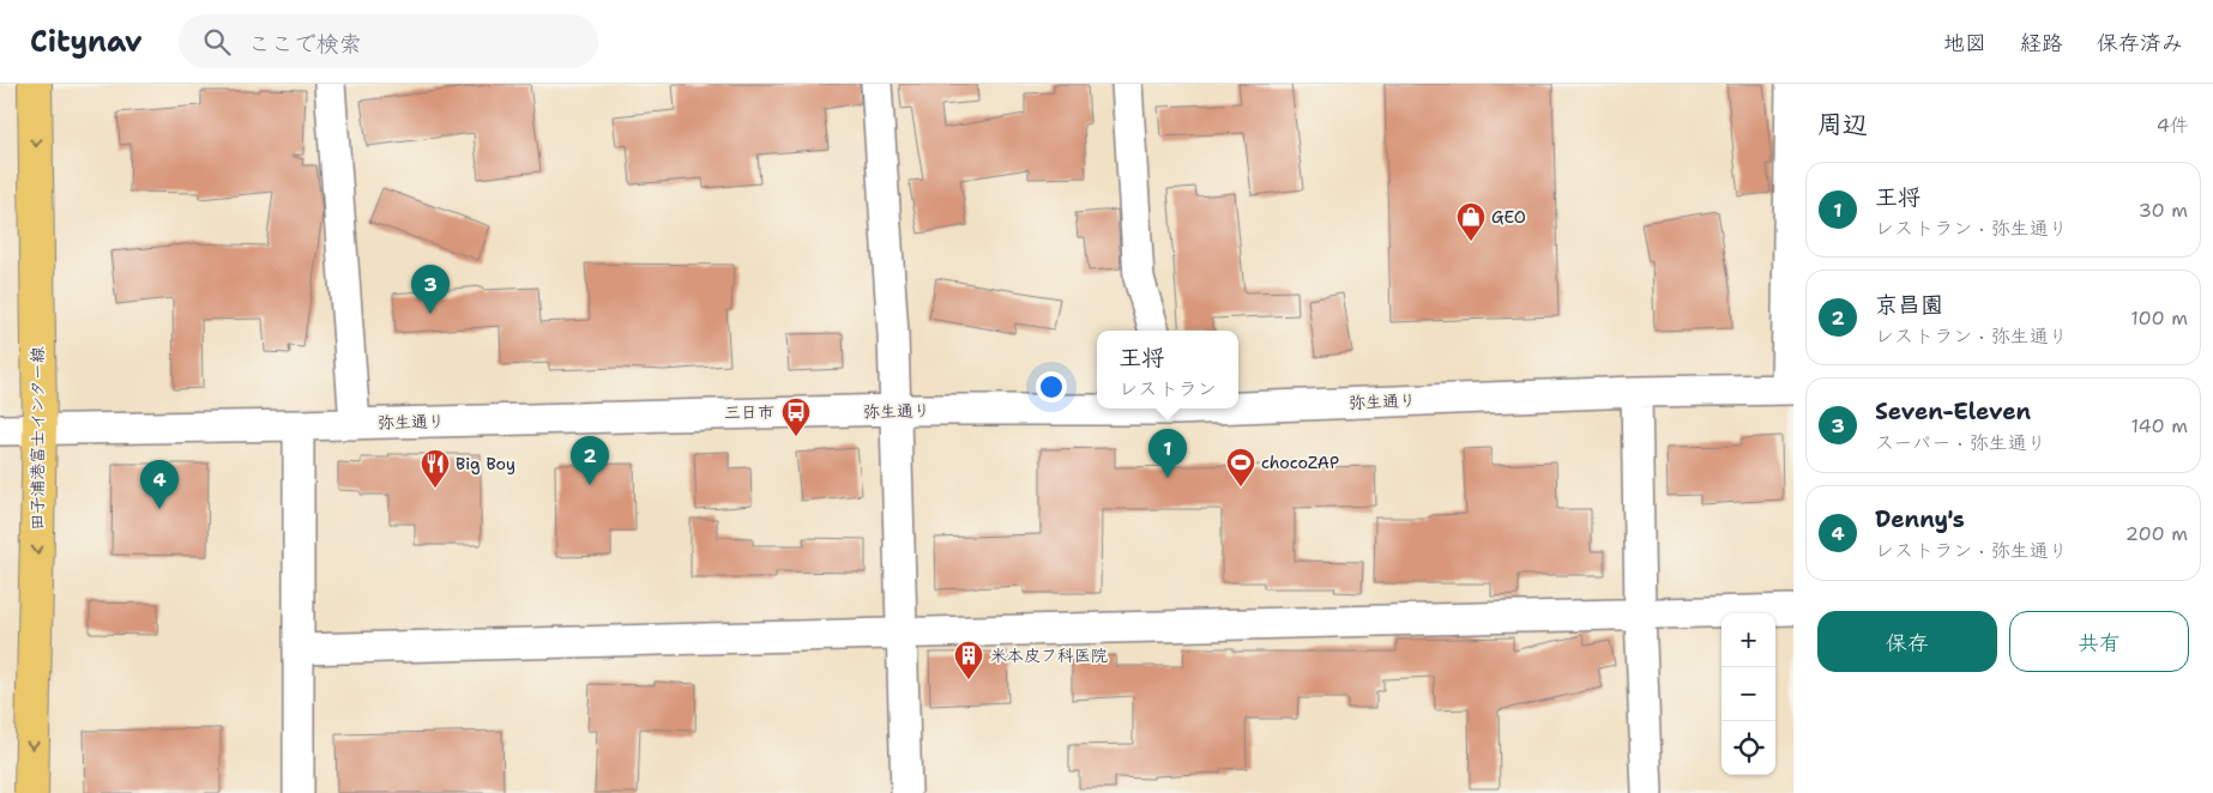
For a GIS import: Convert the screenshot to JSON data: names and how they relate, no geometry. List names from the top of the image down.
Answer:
{
  "streets": {
    "main road": ["田子浦港富士インター線"],
    "street": ["弥生通り"]
  },
  "crossings": [
    ["弥生通り", "田子浦港富士インター線"]
  ],
  "one_way": ["田子浦港富士インター線"],
  "places": {
    "shop": ["GEO"],
    "bus stop": ["三日市"],
    "sports": ["chocoZAP"],
    "restaurant": ["Big Boy"],
    "building": ["米本皮フ科医院"]
  },
  "page": {
    "header": "Citynav",
    "search": "ここで検索",
    "nav": ["地図", "経路", "保存済み"],
    "heading": ["周辺", "4件"],
    "list": [
      {
        "mark": "1",
        "name": "王将",
        "note": "レストラン · 弥生通り",
        "value": "30 m"
      },
      {
        "mark": "2",
        "name": "京昌園",
        "note": "レストラン · 弥生通り",
        "value": "100 m"
      },
      {
        "mark": "3",
        "name": "Seven-Eleven",
        "note": "スーパー · 弥生通り",
        "value": "140 m"
      },
      {
        "mark": "4",
        "name": "Denny's",
        "note": "レストラン · 弥生通り",
        "value": "200 m"
      }
    ],
    "pins": [
      "3",
      "1",
      "2",
      "4"
    ],
    "popup": ["王将", "レストラン"],
    "buttons": ["保存", "共有"],
    "map_buttons": ["+", "−"]
  }
}
